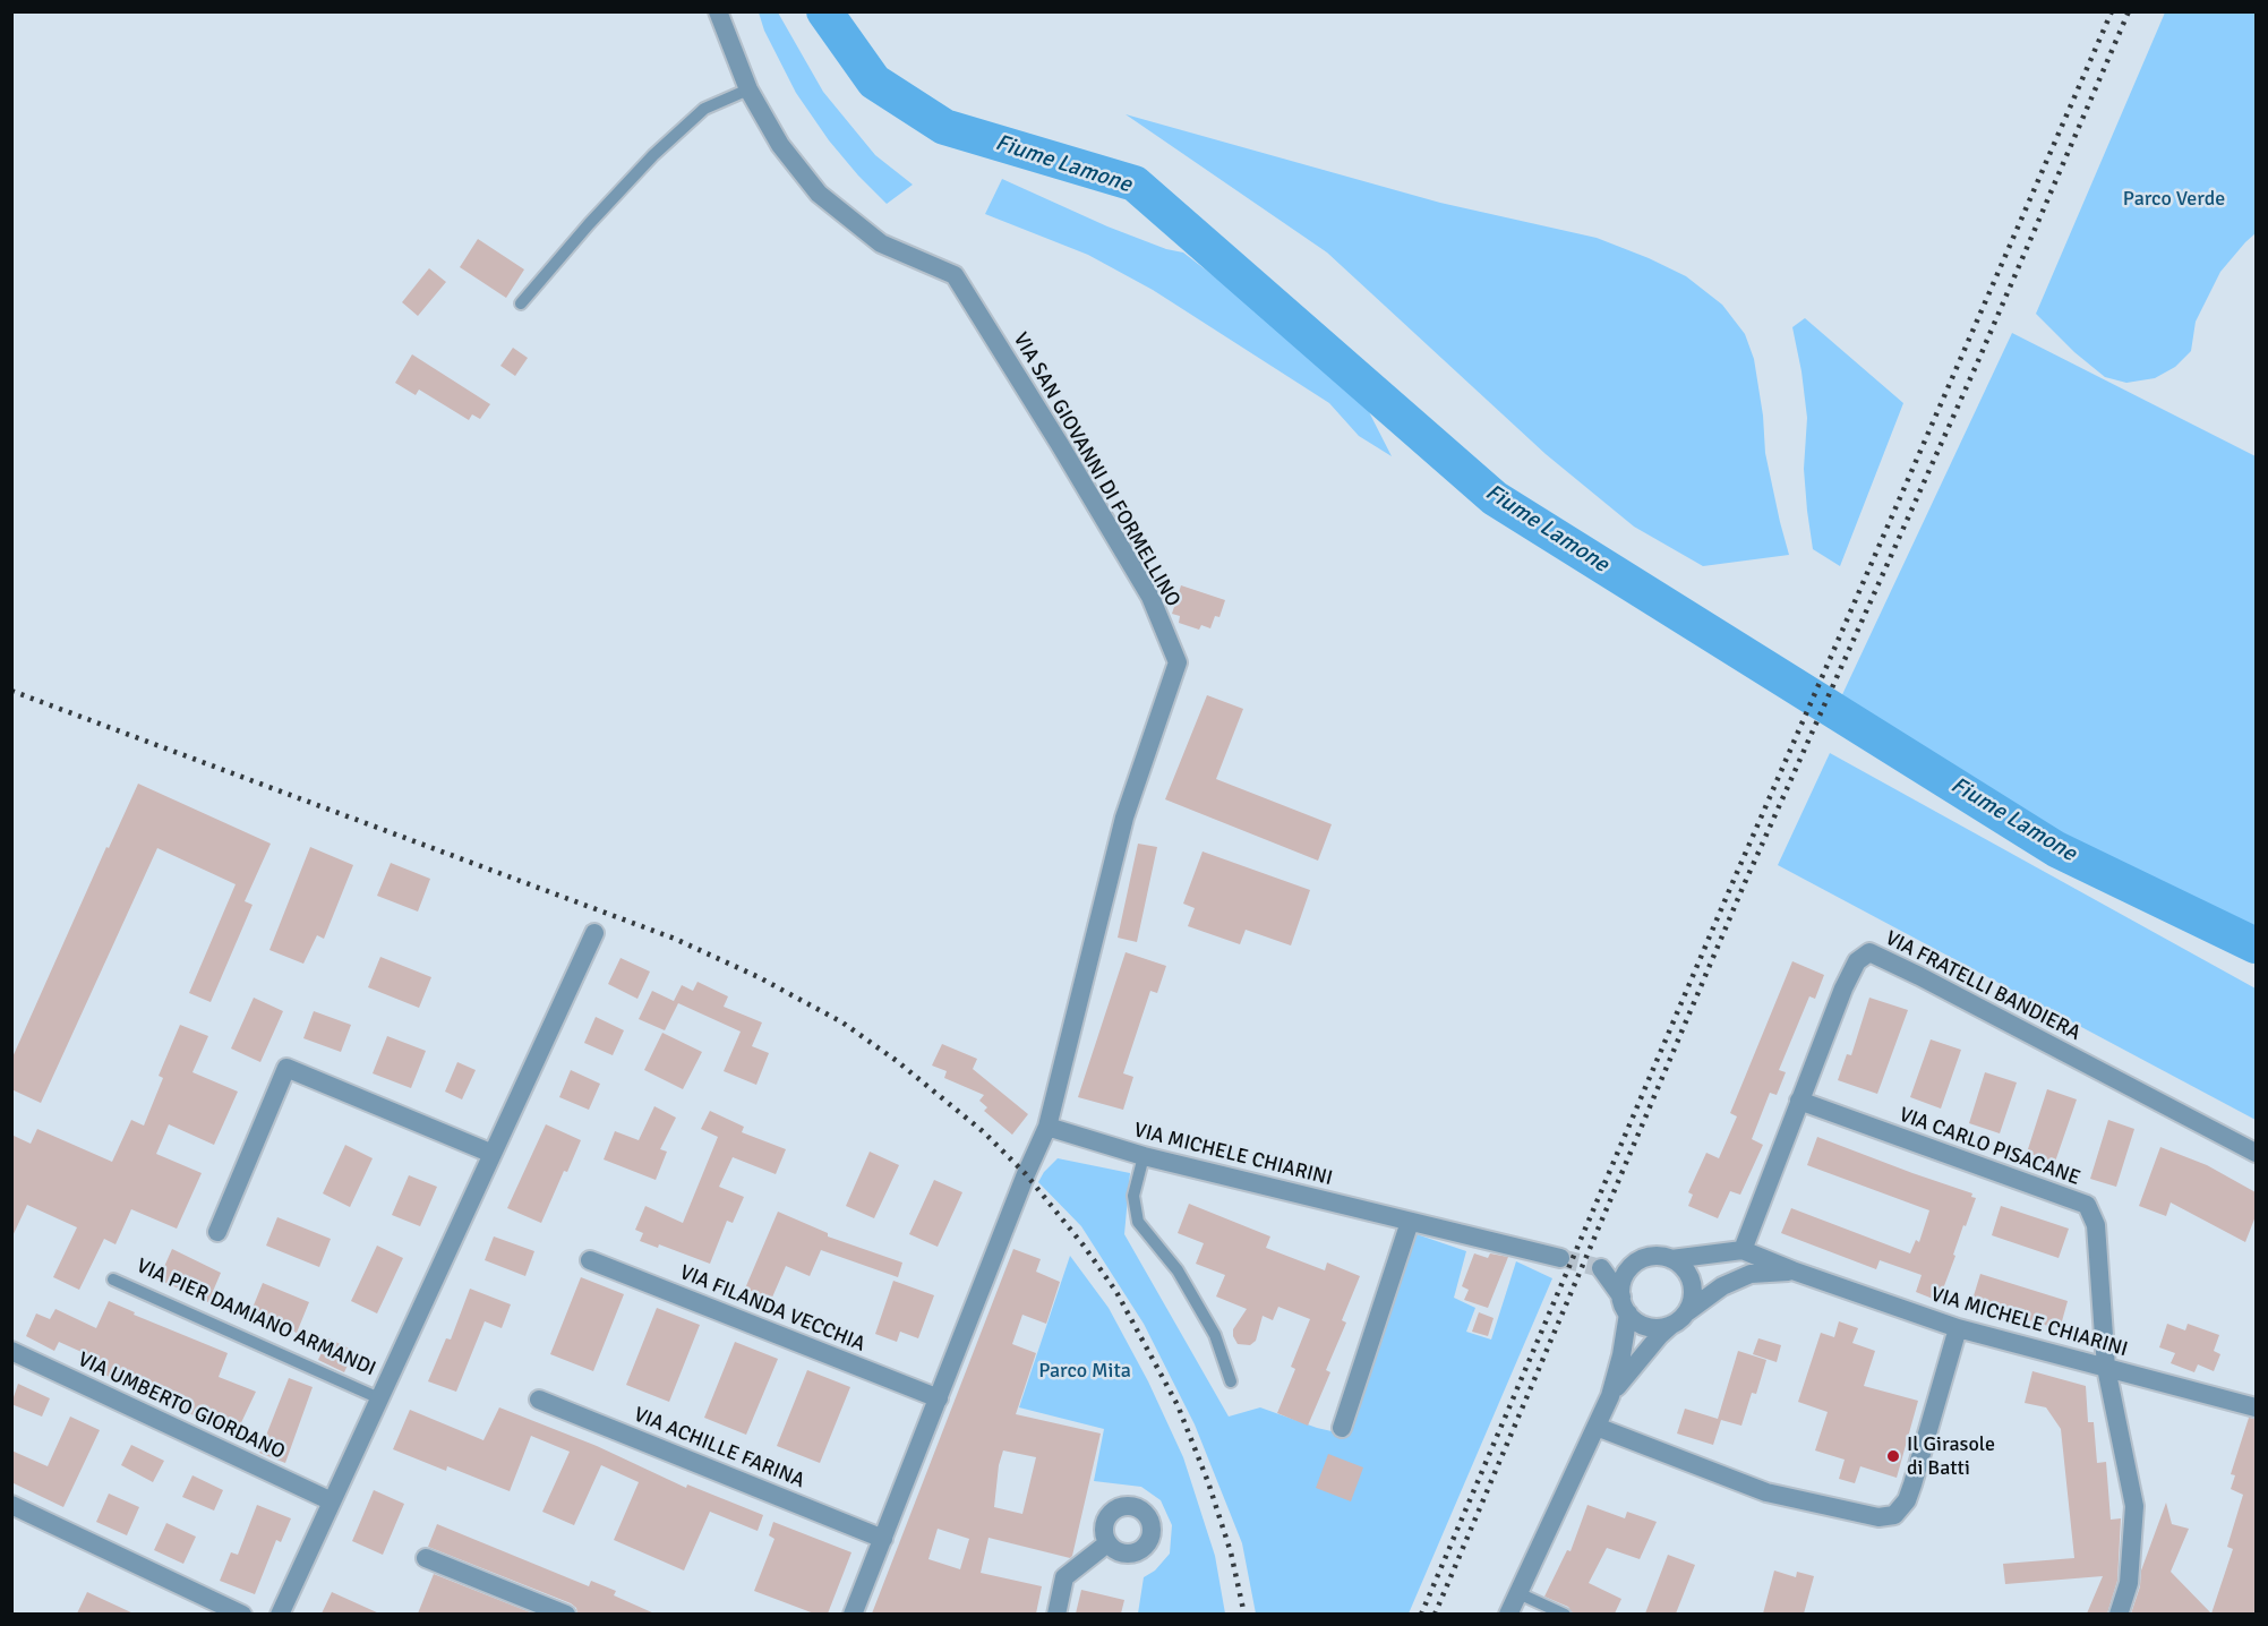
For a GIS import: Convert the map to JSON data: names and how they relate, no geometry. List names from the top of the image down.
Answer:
{
  "streets": {
    "street": [
      "VIA SAN GIOVANNI DI FORMELLINO",
      "VIA FRATELLI BANDIERA",
      "VIA CARLO PISACANE",
      "VIA MICHELE CHIARINI",
      "VIA FILANDA VECCHIA",
      "VIA PIER DAMIANO ARMANDI",
      "VIA UMBERTO GIORDANO",
      "VIA ACHILLE FARINA"
    ]
  },
  "crossings": [
    ["VIA SAN GIOVANNI DI FORMELLINO", "VIA MICHELE CHIARINI"],
    ["VIA FRATELLI BANDIERA", "VIA CARLO PISACANE"],
    ["VIA FRATELLI BANDIERA", "VIA MICHELE CHIARINI"],
    ["VIA CARLO PISACANE", "VIA MICHELE CHIARINI"],
    ["VIA PIER DAMIANO ARMANDI", "VIA UMBERTO GIORDANO"]
  ],
  "water": ["Fiume Lamone"],
  "parks": ["Parco Verde", "Parco Mita"],
  "places": ["Il Girasole di Batti"]
}
